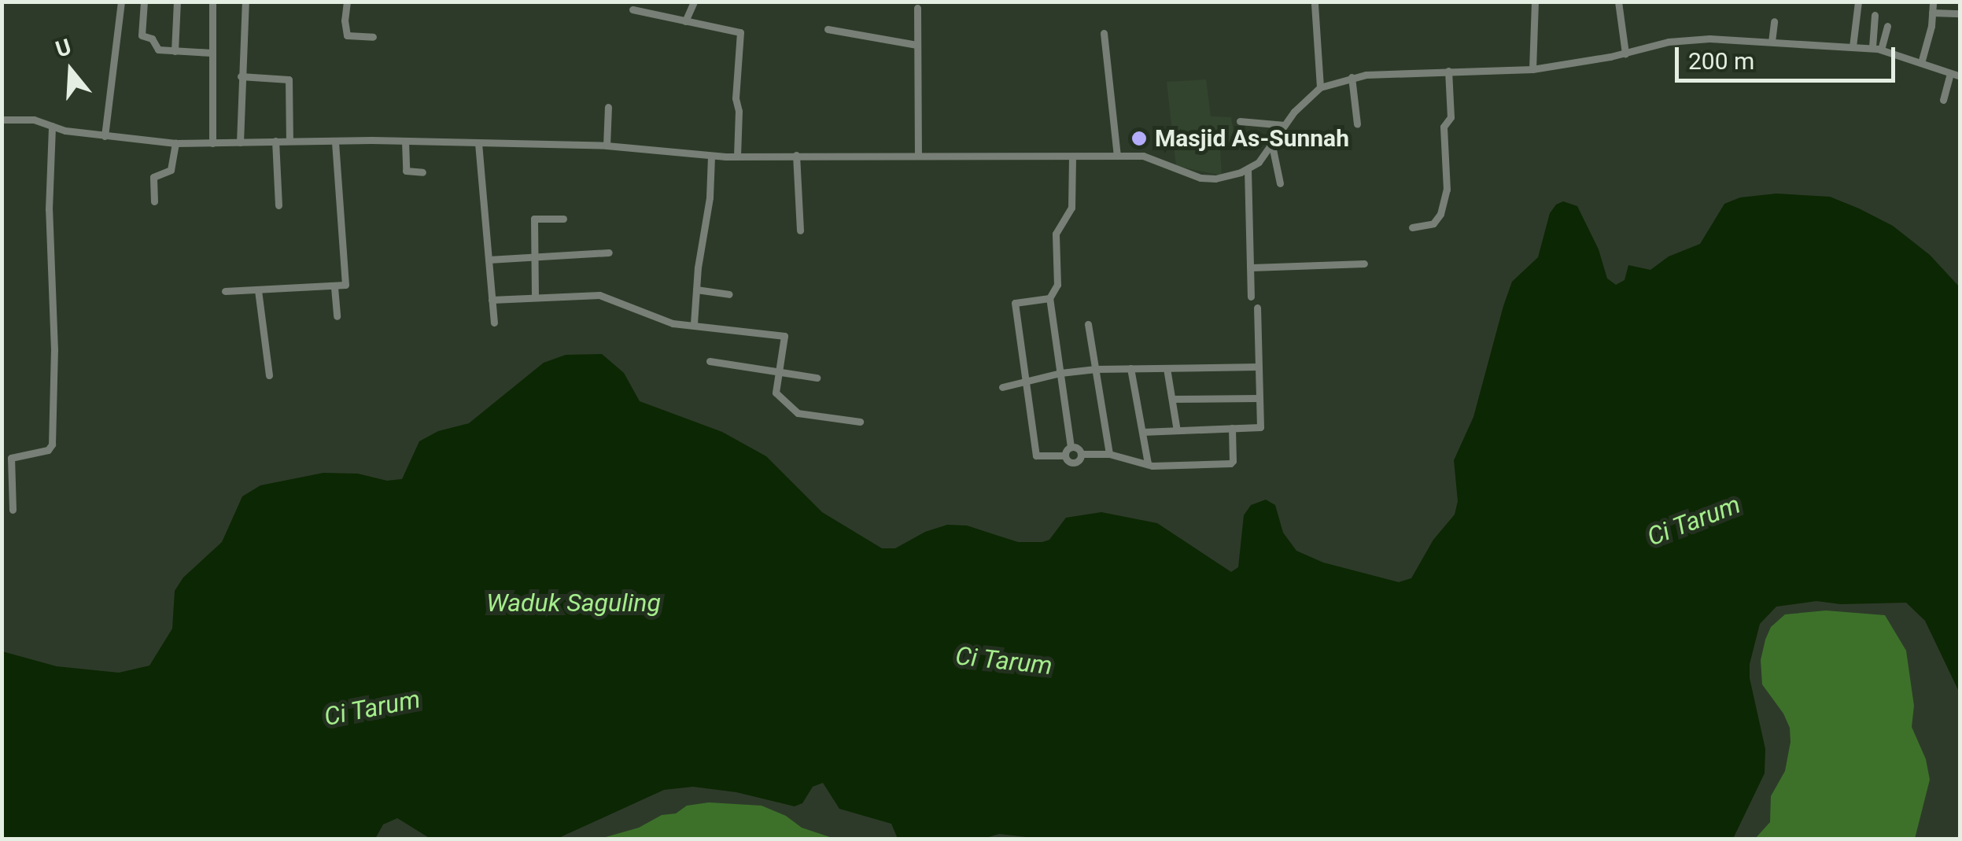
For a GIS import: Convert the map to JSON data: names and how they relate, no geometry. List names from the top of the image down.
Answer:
{
  "water": ["Ci Tarum", "Waduk Saguling"],
  "places": ["Masjid As-Sunnah"],
  "scale_bar": "200 m",
  "north": "top"
}
